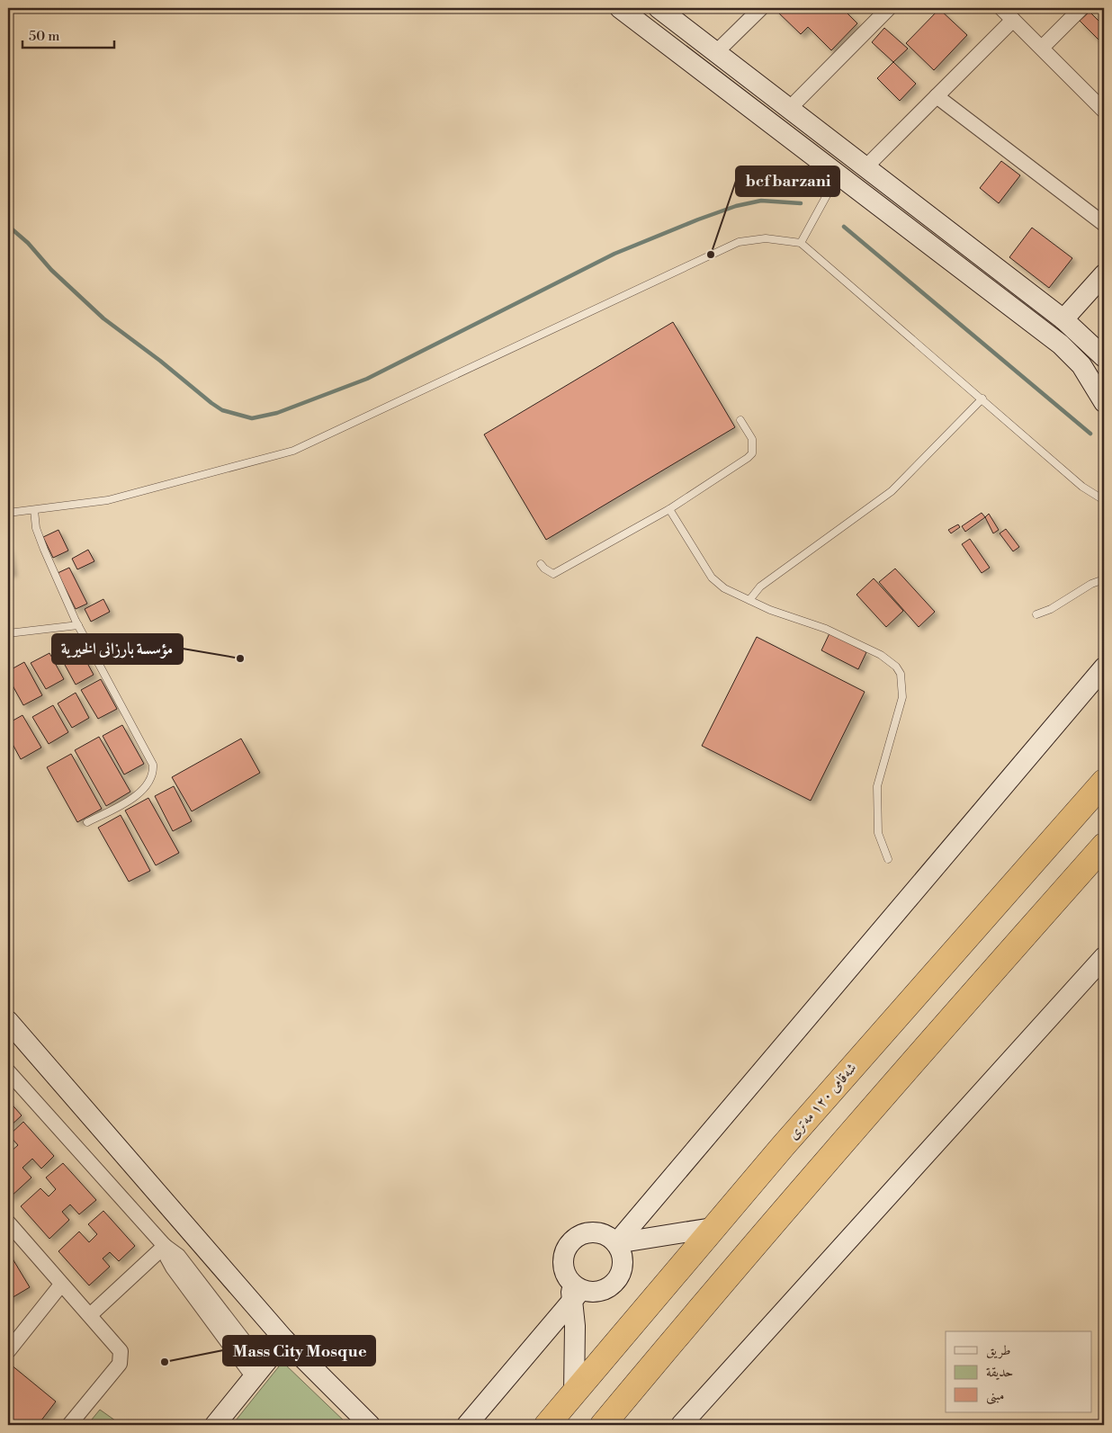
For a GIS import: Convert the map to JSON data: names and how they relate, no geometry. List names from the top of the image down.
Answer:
{
  "streets": {
    "highway": ["شەقامی ١٢٠ مەتری"]
  },
  "places": ["bcf barzani", "مؤسسة بارزانی الخیریة", "Mass City Mosque"],
  "legend": ["طريق", "حديقة", "مبنى"],
  "scale_bar": "50 m"
}
